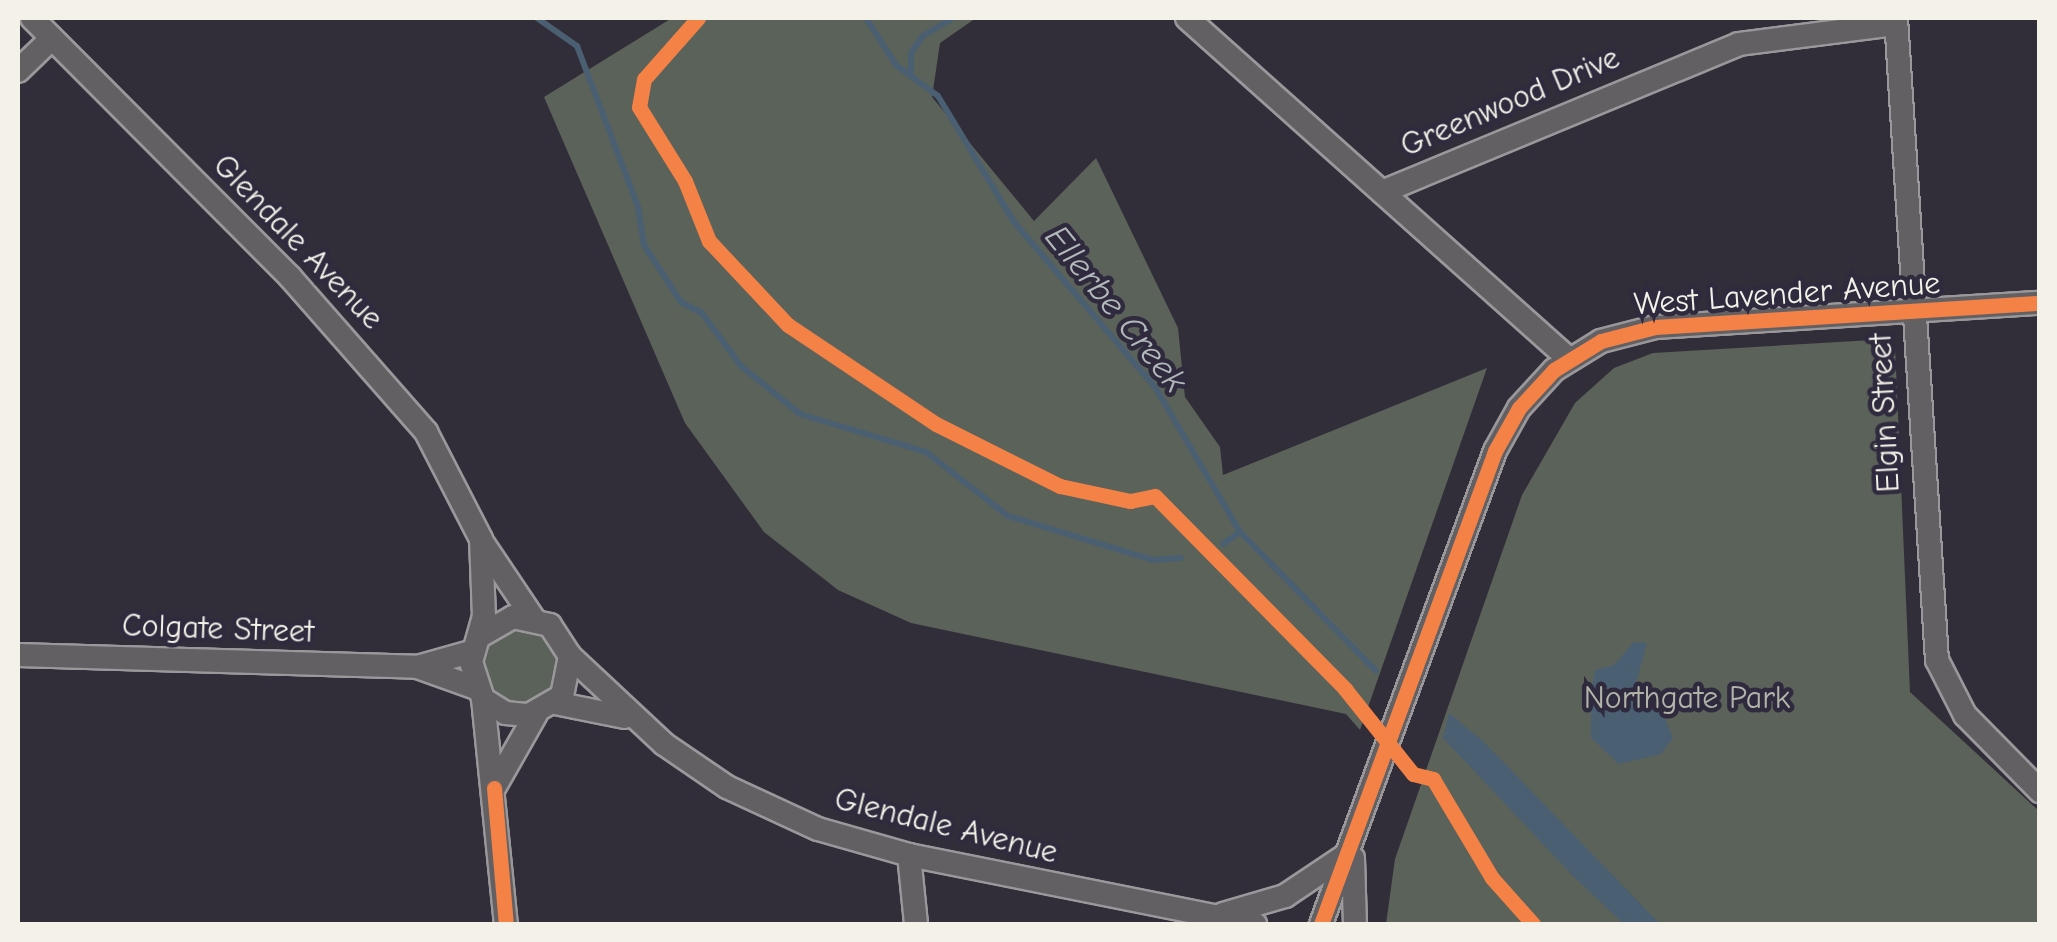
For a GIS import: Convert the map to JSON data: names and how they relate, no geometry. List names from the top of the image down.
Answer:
{
  "streets": {
    "street": [
      "Greenwood Drive",
      "Glendale Avenue",
      "West Lavender Avenue",
      "Elgin Street",
      "Colgate Street"
    ]
  },
  "crossings": [
    ["Greenwood Drive", "Elgin Street"],
    ["Glendale Avenue", "Colgate Street"],
    ["West Lavender Avenue", "Elgin Street"]
  ],
  "water": ["Ellerbe Creek"],
  "parks": ["Northgate Park"]
}
